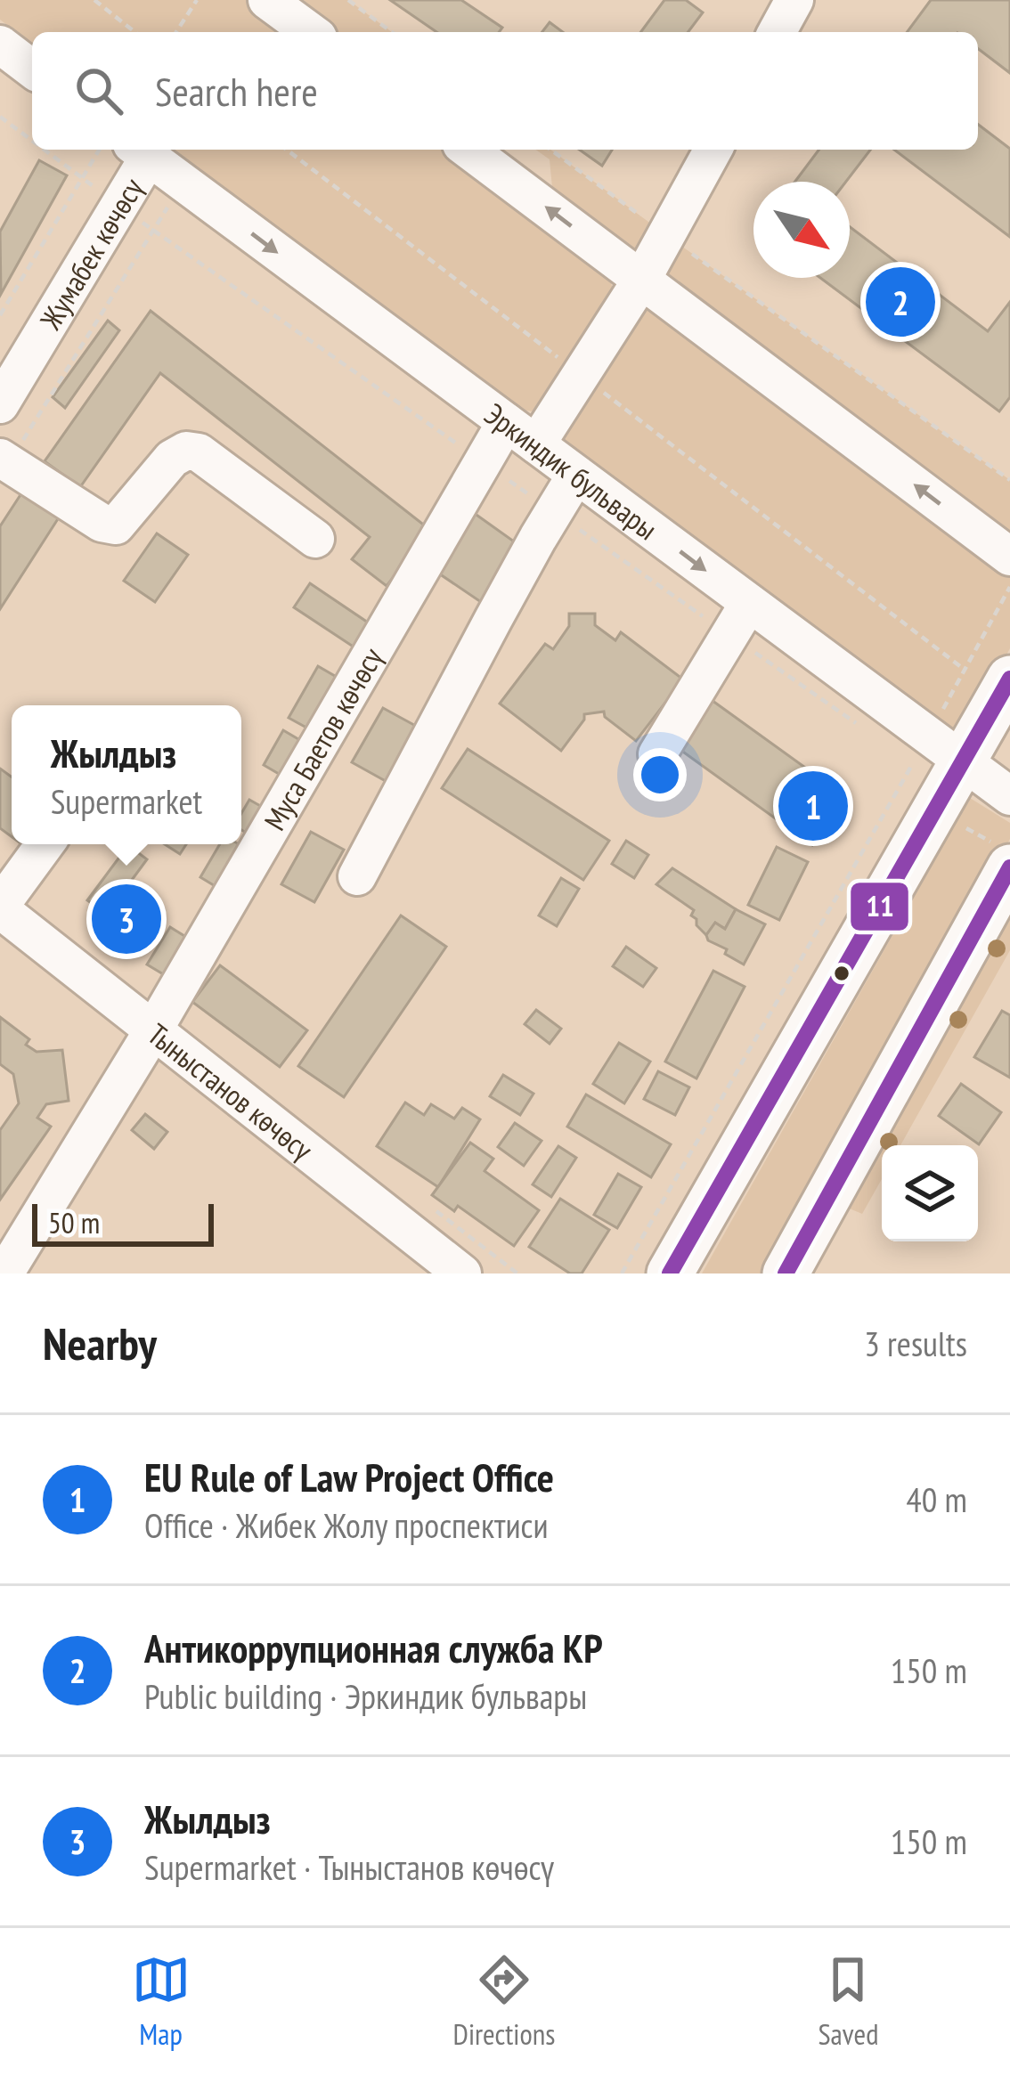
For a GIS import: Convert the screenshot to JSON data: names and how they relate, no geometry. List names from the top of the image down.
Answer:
{
  "streets": {
    "street": [
      "Жумабек көчөсү",
      "Эркиндик бульвары",
      "Муса Баетов көчөсү",
      "Тыныстанов көчөсү"
    ]
  },
  "crossings": [
    ["Жумабек көчөсү", "Эркиндик бульвары"],
    ["Эркиндик бульвары", "Муса Баетов көчөсү"],
    ["Муса Баетов көчөсү", "Тыныстанов көчөсү"]
  ],
  "lines": ["transit line 11"],
  "scale_bar": "50 m",
  "north": "bottom right",
  "page": {
    "search": "Search here",
    "pins": ["2", "1", "3"],
    "popup": ["Жылдыз", "Supermarket"],
    "scale": "50 m",
    "heading": ["Nearby", "3 results"],
    "list": [
      {
        "mark": "1",
        "name": "EU Rule of Law Project Office",
        "note": "Office · Жибек Жолу проспектиси",
        "value": "40 m"
      },
      {
        "mark": "2",
        "name": "Антикоррупционная служба КР",
        "note": "Public building · Эркиндик бульвары",
        "value": "150 m"
      },
      {
        "mark": "3",
        "name": "Жылдыз",
        "note": "Supermarket · Тыныстанов көчөсү",
        "value": "150 m"
      }
    ],
    "nav": ["Map", "Directions", "Saved"]
  }
}
